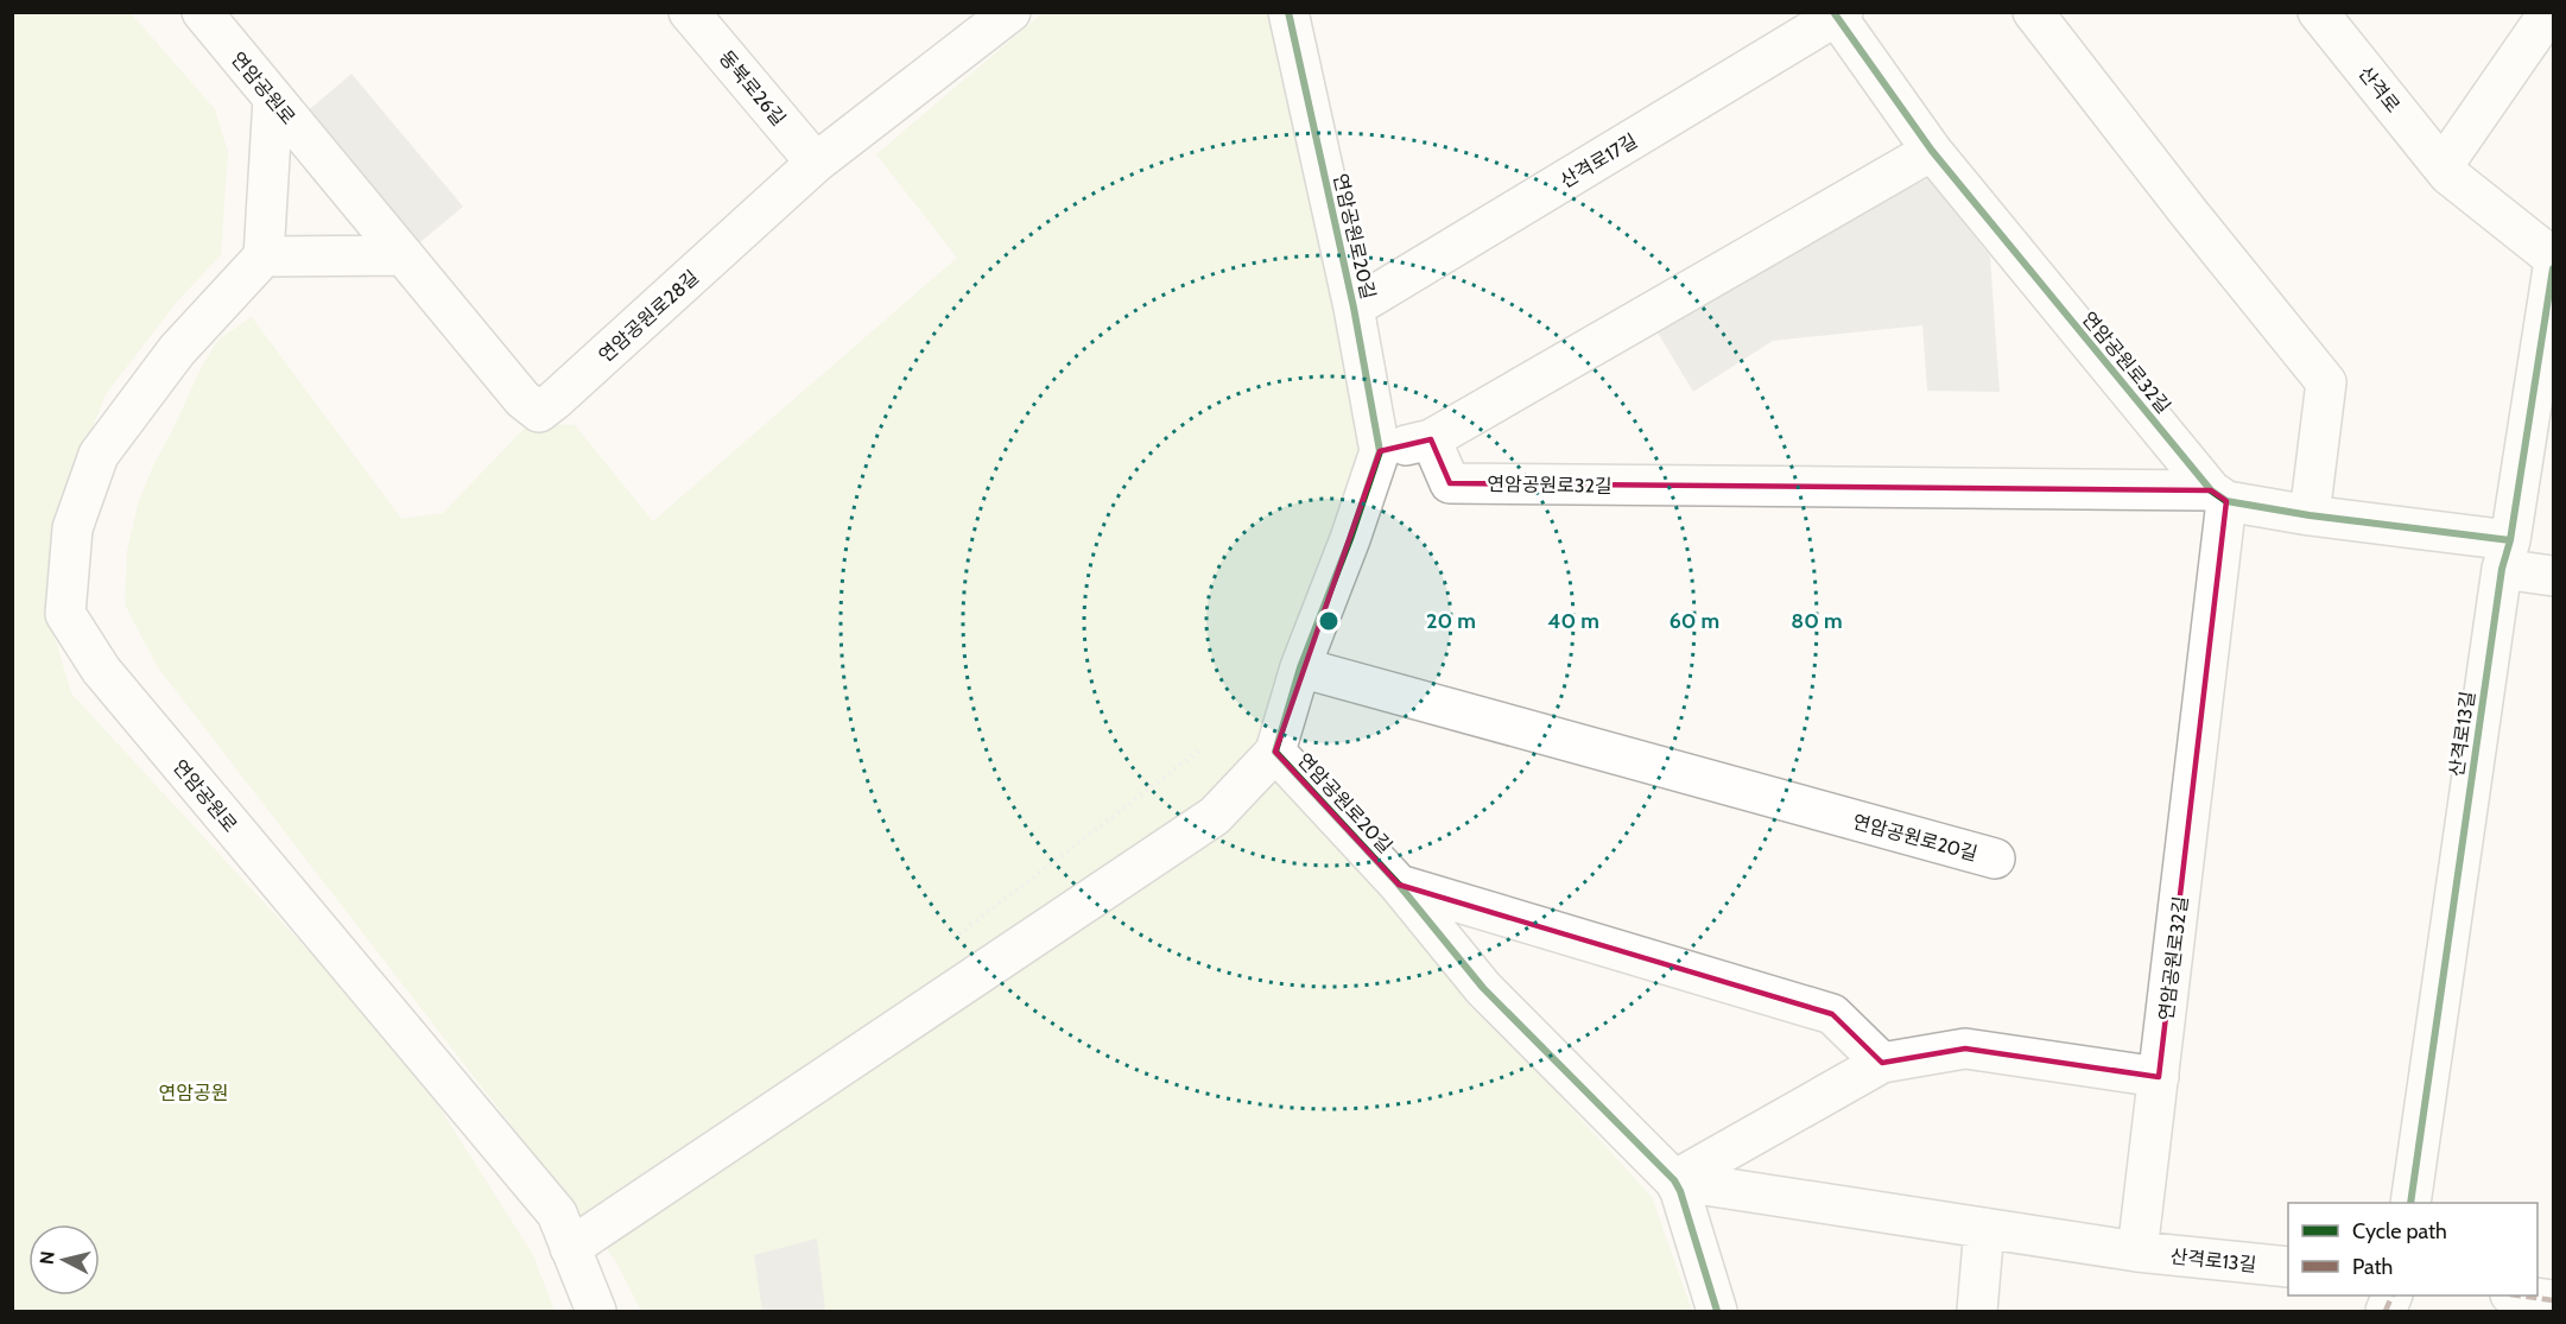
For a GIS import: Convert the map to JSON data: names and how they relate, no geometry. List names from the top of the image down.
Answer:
{
  "streets": {
    "street": [
      "연암공원로",
      "동북로26길",
      "산격로",
      "산격로17길",
      "연암공원로20길",
      "연암공원로28길",
      "연암공원로32길",
      "산격로13길"
    ]
  },
  "crossings": [
    ["연암공원로", "연암공원로28길"],
    ["동북로26길", "연암공원로28길"],
    ["산격로17길", "연암공원로20길"],
    ["산격로17길", "연암공원로32길"],
    ["연암공원로32길", "산격로13길"]
  ],
  "parks": ["연암공원"],
  "legend": ["Cycle path", "Path"],
  "north": "left",
  "rings": [
    "20 m",
    "40 m",
    "60 m",
    "80 m"
  ]
}
